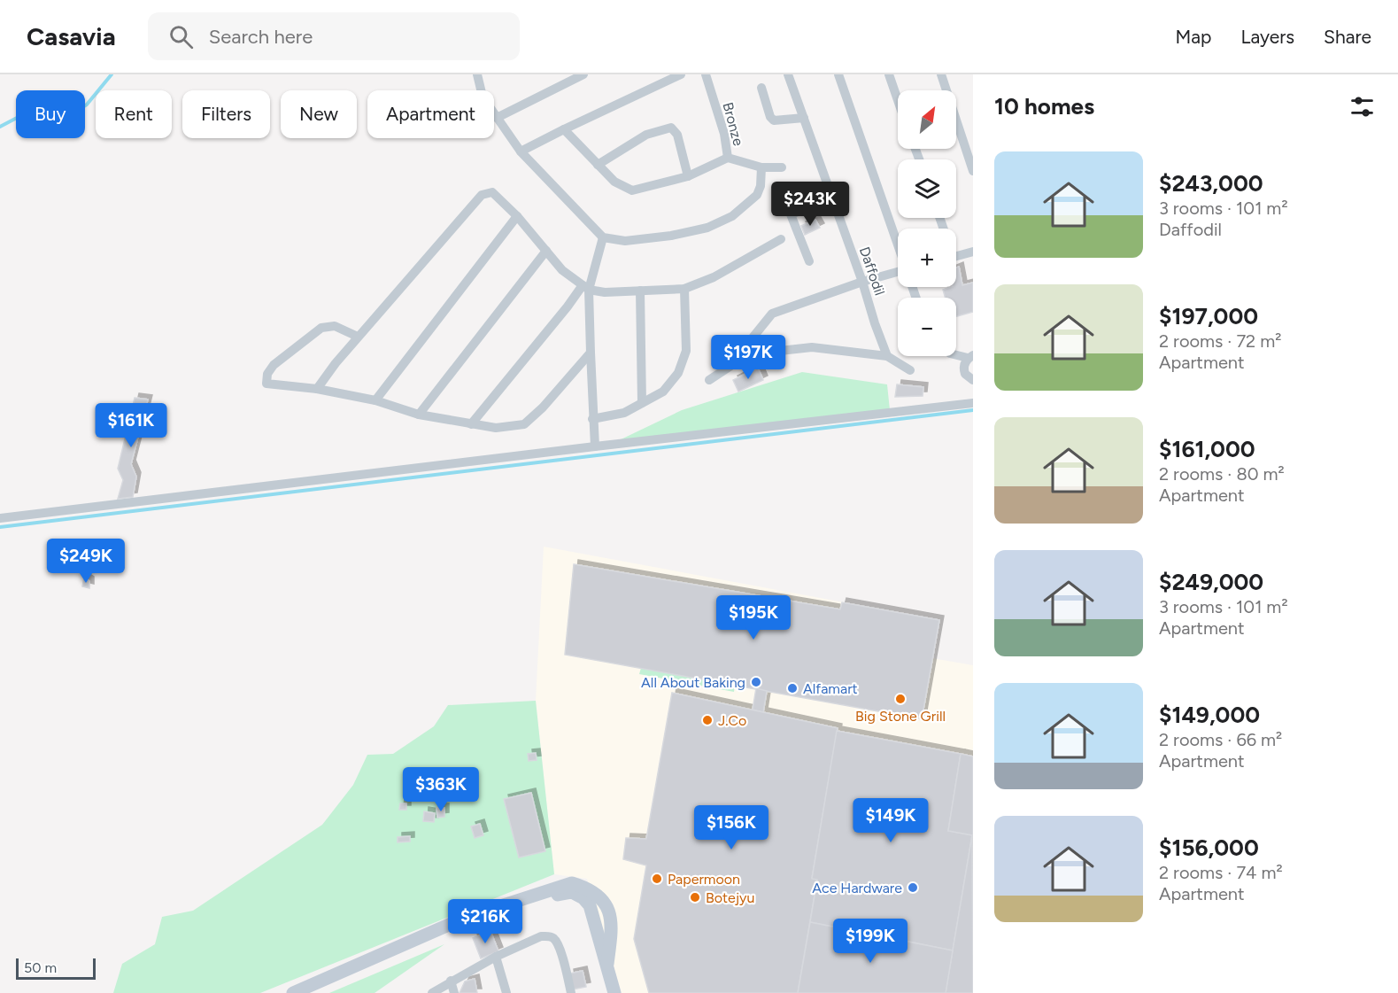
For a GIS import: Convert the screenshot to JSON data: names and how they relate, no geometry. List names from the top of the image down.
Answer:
{
  "streets": {
    "street": ["Bronze", "Daffodil"]
  },
  "places": [
    "All About Baking",
    "Alfamart",
    "Big Stone Grill",
    "J.Co",
    "Papermoon",
    "Ace Hardware",
    "Botejyu"
  ],
  "scale_bar": "50 m",
  "north": "top right",
  "page": {
    "header": "Casavia",
    "search": "Search here",
    "nav": ["Map", "Layers", "Share"],
    "heading": "10 homes",
    "map_buttons": ["+", "−"],
    "chip": [
      "Buy",
      "Rent",
      "Filters",
      "New",
      "Apartment"
    ],
    "list": [
      {
        "name": "$243,000",
        "note": "3 rooms · 101 m² · Daffodil"
      },
      {
        "name": "$197,000",
        "note": "2 rooms · 72 m² · Apartment"
      },
      {
        "name": "$161,000",
        "note": "2 rooms · 80 m² · Apartment"
      },
      {
        "name": "$249,000",
        "note": "3 rooms · 101 m² · Apartment"
      },
      {
        "name": "$149,000",
        "note": "2 rooms · 66 m² · Apartment"
      },
      {
        "name": "$156,000",
        "note": "2 rooms · 74 m² · Apartment"
      }
    ],
    "price": [
      "$243K",
      "$197K",
      "$161K",
      "$249K",
      "$195K",
      "$363K",
      "$149K",
      "$156K",
      "$216K",
      "$199K"
    ],
    "scale": "50 m"
  }
}
